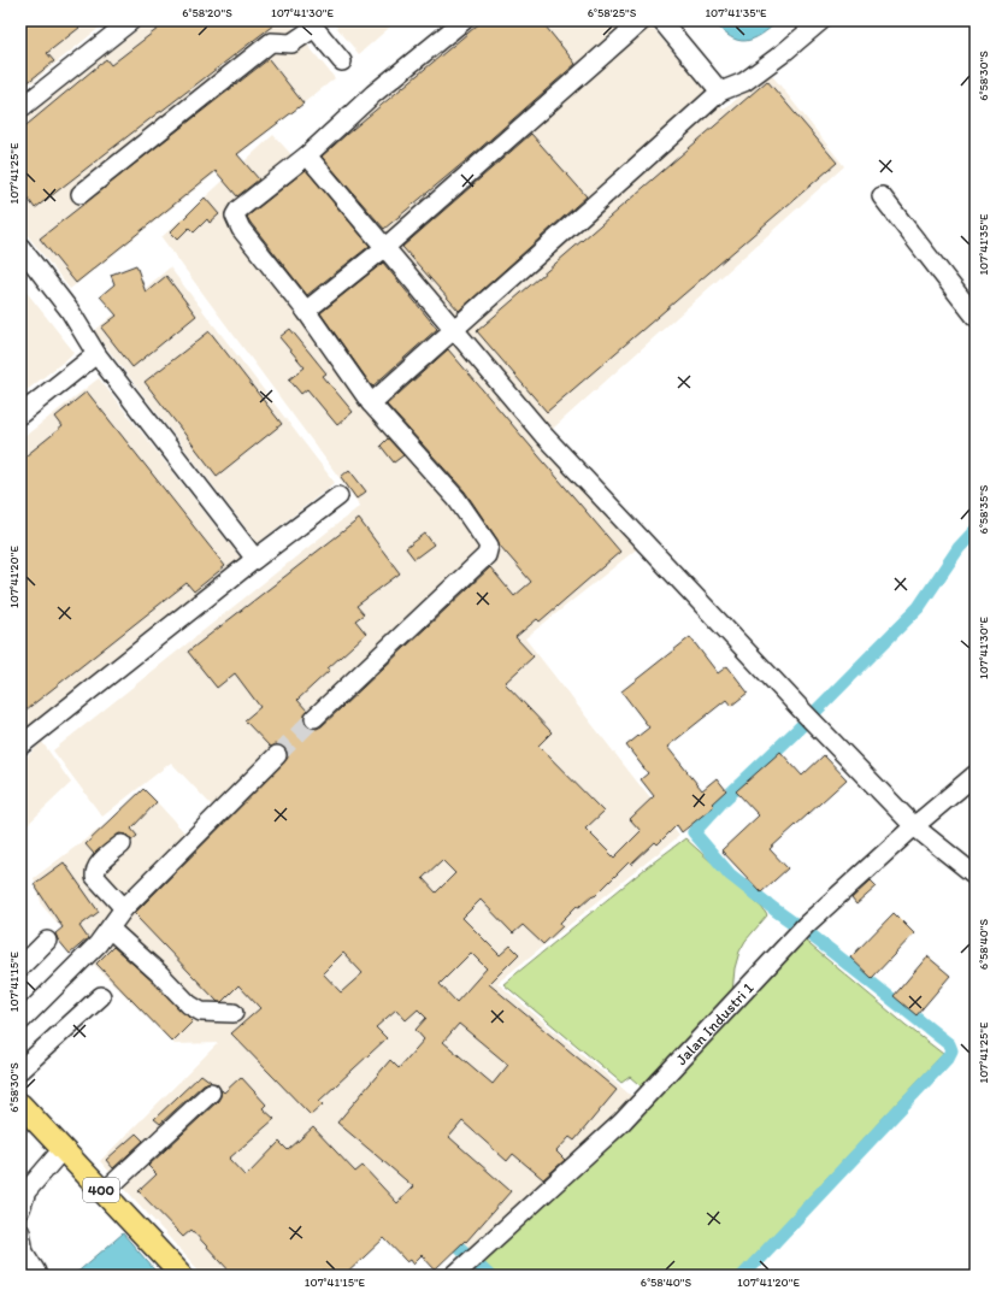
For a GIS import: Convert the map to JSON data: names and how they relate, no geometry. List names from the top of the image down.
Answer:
{
  "streets": {
    "main road": ["400"],
    "street": ["Jalan Industri 1"]
  },
  "coordinates": [
    "6°58'20\"S",
    "107°41'30\"E",
    "6°58'25\"S",
    "107°41'35\"E",
    "6°58'30\"S",
    "107°41'25\"E",
    "6°58'35\"S",
    "107°41'20\"E",
    "6°58'40\"S",
    "107°41'15\"E"
  ]
}
